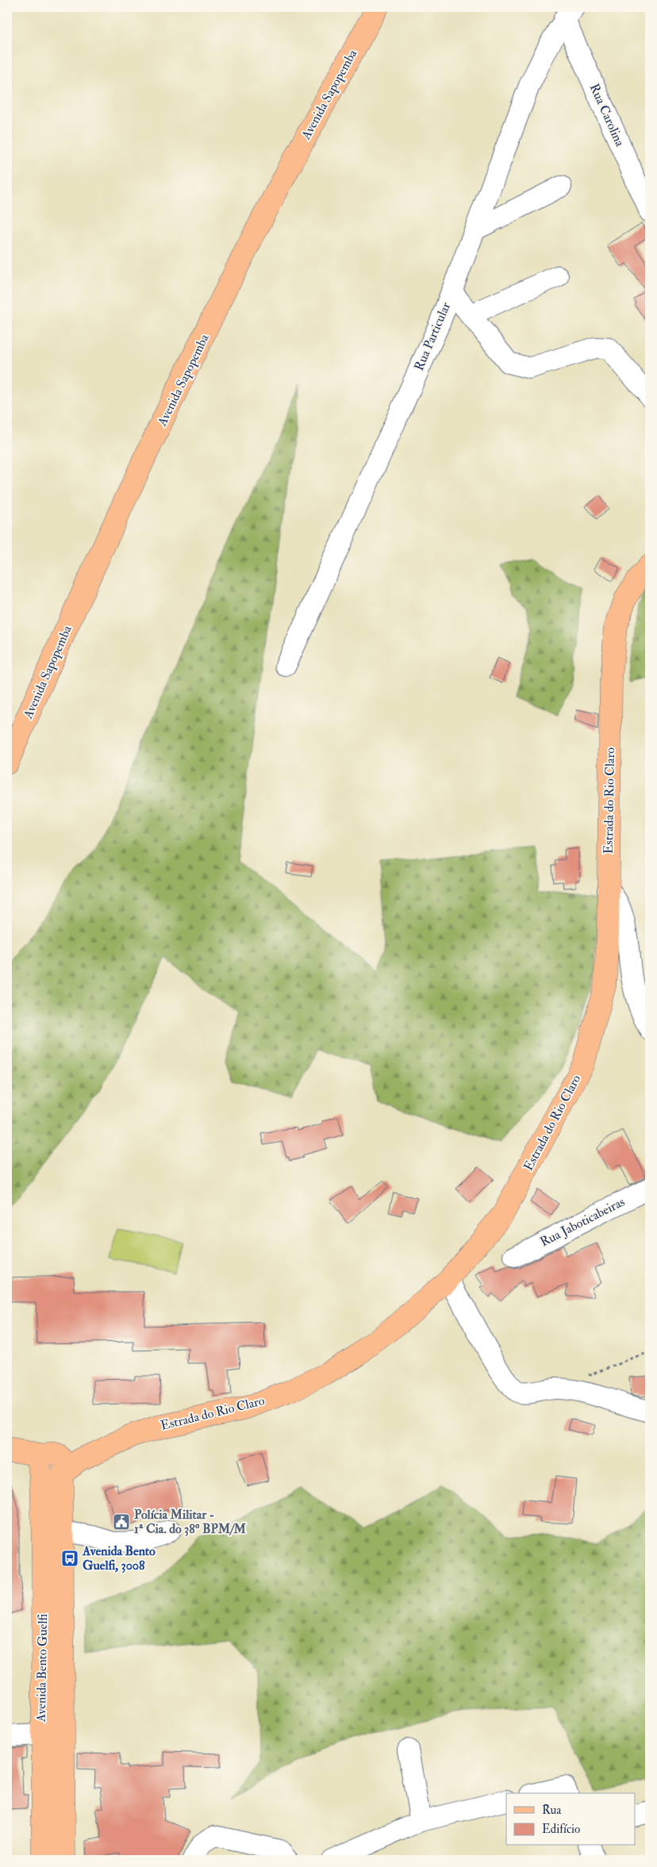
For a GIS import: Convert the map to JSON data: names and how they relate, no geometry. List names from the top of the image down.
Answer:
{
  "streets": {
    "main road": ["Avenida Sapopemba", "Estrada do Rio Claro", "Avenida Bento Guelfi"],
    "street": ["Rua Carolina", "Rua Particular", "Rua Jaboticabeiras"]
  },
  "crossings": [
    ["Rua Carolina", "Rua Particular"],
    ["Estrada do Rio Claro", "Avenida Bento Guelfi"]
  ],
  "places": {
    "public building": ["Polícia Militar - 1ª Cia. do 38º BPM/M"],
    "bus stop": ["Avenida Bento Guelfi, 3008"]
  },
  "legend": ["Rua", "Edifício"]
}
